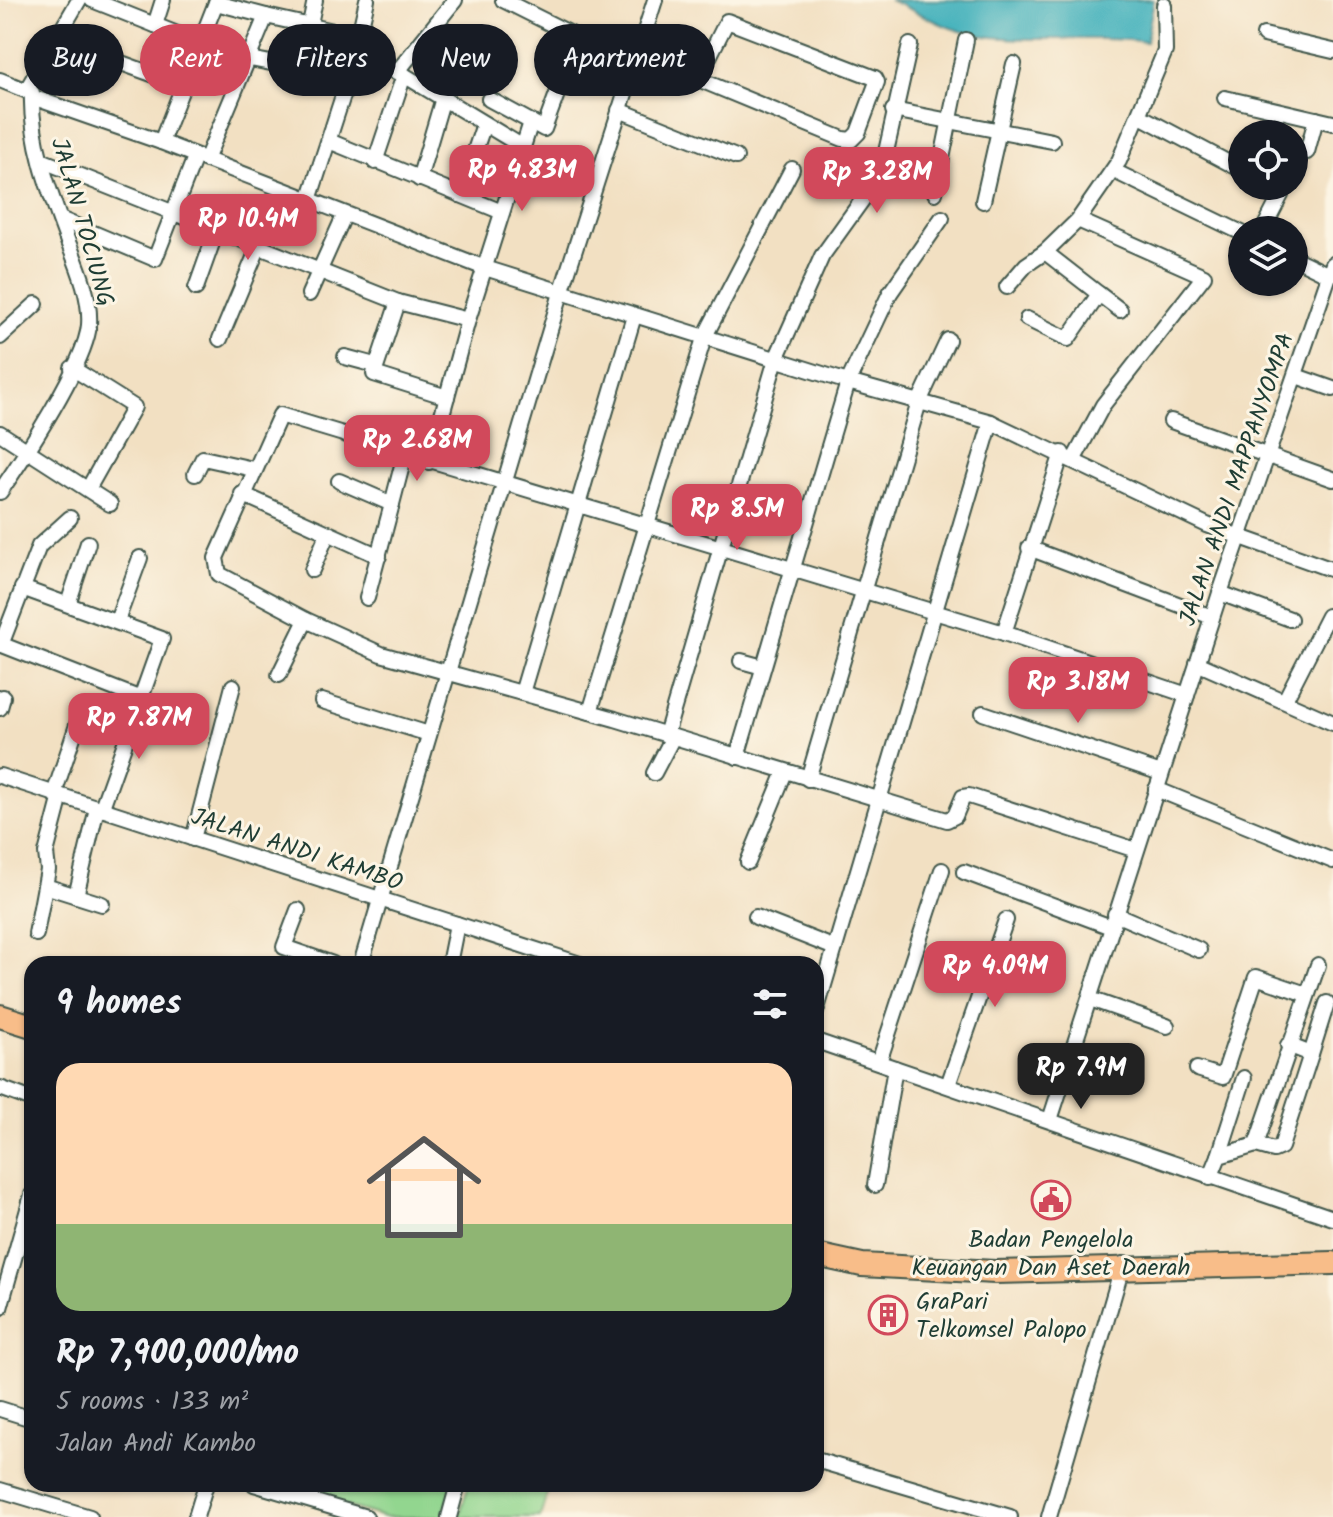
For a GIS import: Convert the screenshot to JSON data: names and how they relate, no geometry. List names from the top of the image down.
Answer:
{
  "streets": {
    "street": ["JALAN TOCIUNG", "JALAN ANDI MAPPANYOMPA", "JALAN ANDI KAMBO"]
  },
  "places": {
    "public building": ["Badan Pengelola Keuangan Dan Aset Daerah"],
    "building": ["GraPari Telkomsel Palopo"]
  },
  "page": {
    "chip": [
      "Buy",
      "Rent",
      "Filters",
      "New",
      "Apartment"
    ],
    "price": [
      "Rp 4.83M",
      "Rp 3.28M",
      "Rp 10.4M",
      "Rp 2.68M",
      "Rp 8.5M",
      "Rp 3.18M",
      "Rp 7.87M",
      "Rp 4.09M",
      "Rp 7.9M"
    ],
    "heading": "9 homes",
    "list": [
      {
        "name": "Rp 7,900,000/mo",
        "note": "5 rooms · 133 m² · Jalan Andi Kambo"
      }
    ]
  }
}
